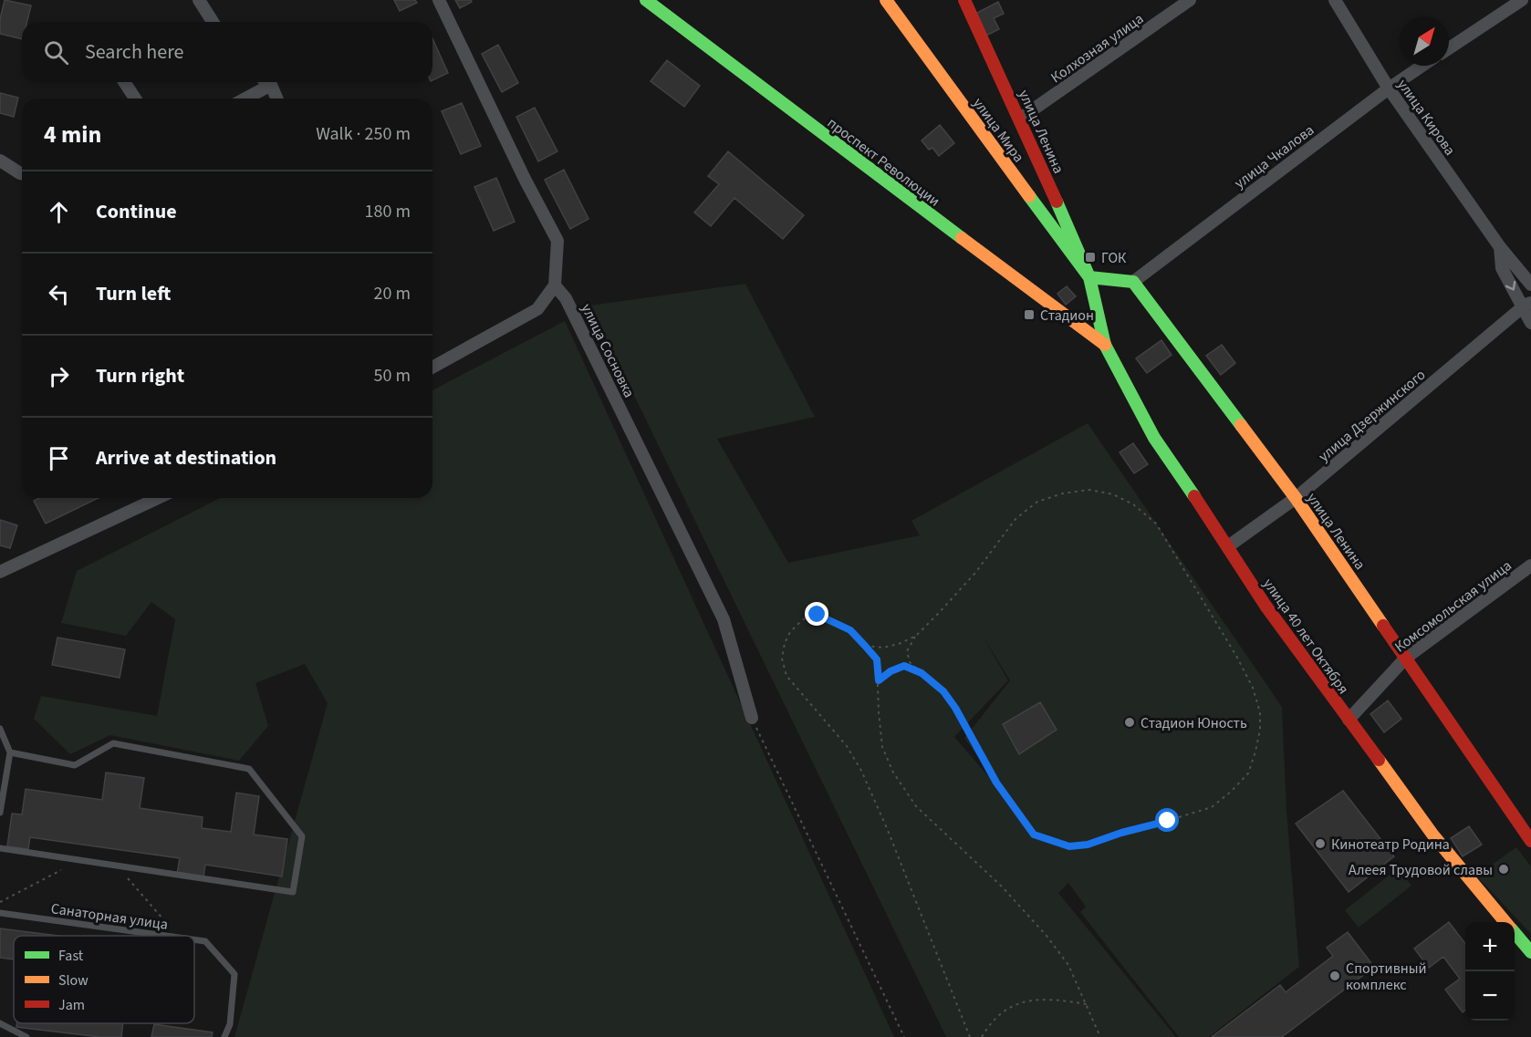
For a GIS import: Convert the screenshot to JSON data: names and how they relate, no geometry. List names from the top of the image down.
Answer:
{
  "streets": {
    "street": [
      "Колхозная улица",
      "улица Кирова",
      "улица Мира",
      "улица Ленина",
      "улица Чкалова",
      "проспект Революции",
      "улица Сосновка",
      "улица Дзержинского",
      "Комсомольская улица",
      "улица 40 лет Октября"
    ],
    "lane": ["Санаторная улица"]
  },
  "crossings": [
    ["Колхозная улица", "улица Ленина"],
    ["улица Кирова", "улица Чкалова"],
    ["улица Кирова", "улица Дзержинского"],
    ["улица Мира", "улица Ленина"],
    ["улица Ленина", "улица Чкалова"],
    ["улица Ленина", "проспект Революции"],
    ["улица Ленина", "улица Дзержинского"],
    ["улица Ленина", "Комсомольская улица"],
    ["улица Ленина", "улица 40 лет Октября"],
    ["проспект Революции", "улица 40 лет Октября"],
    ["улица Дзержинского", "улица 40 лет Октября"],
    ["Комсомольская улица", "улица 40 лет Октября"]
  ],
  "places": {
    "transit": ["ГОК", "Стадион"],
    "other": [
      "Стадион Юность",
      "Кинотеатр Родина",
      "Алеея Трудовой славы",
      "Спортивный комплекс"
    ]
  },
  "legend": ["Fast", "Slow", "Jam"],
  "north": "top right",
  "page": {
    "search": "Search here",
    "heading": ["4 min", "Walk · 250 m"],
    "list": [
      ["Continue", "180 m"],
      ["Turn left", "20 m"],
      ["Turn right", "50 m"],
      "Arrive at destination"
    ],
    "map_buttons": ["+", "−"]
  }
}
